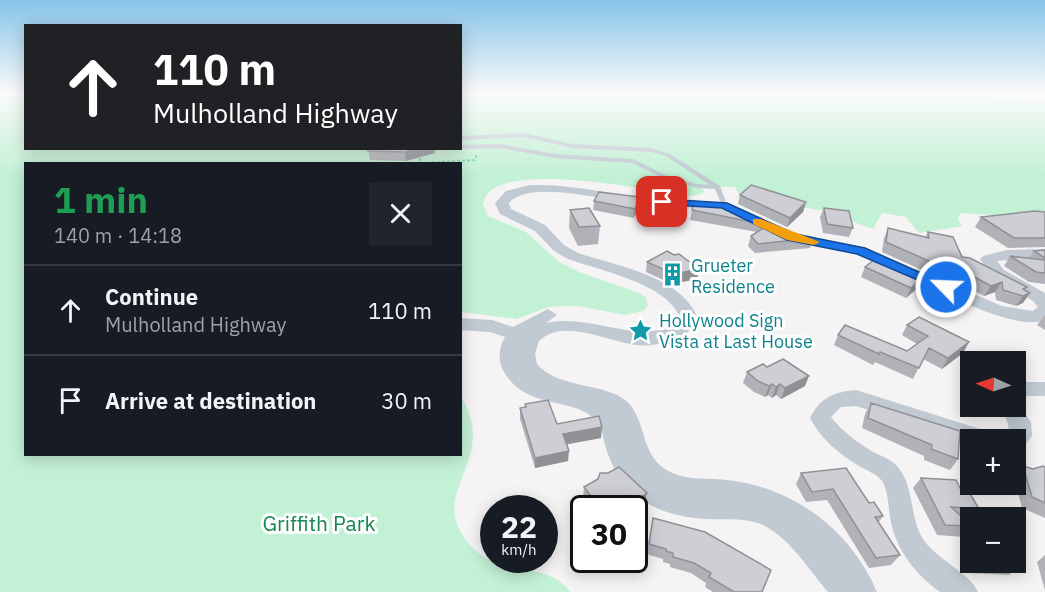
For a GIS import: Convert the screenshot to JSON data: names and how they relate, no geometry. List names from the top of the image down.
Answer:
{
  "parks": ["Griffith Park"],
  "places": {
    "building": ["Grueter Residence"],
    "place": ["Hollywood Sign Vista at Last House"]
  },
  "north": "left",
  "page": {
    "turn": ["110 m", "Mulholland Highway"],
    "heading": ["1 min", "140 m · 14:18"],
    "list": [
      {
        "name": "Continue",
        "note": "Mulholland Highway",
        "value": "110 m"
      },
      {
        "name": "Arrive at destination",
        "value": "30 m"
      }
    ],
    "map_buttons": ["+", "−"],
    "speed": "22 km/h",
    "limit": "30"
  }
}
